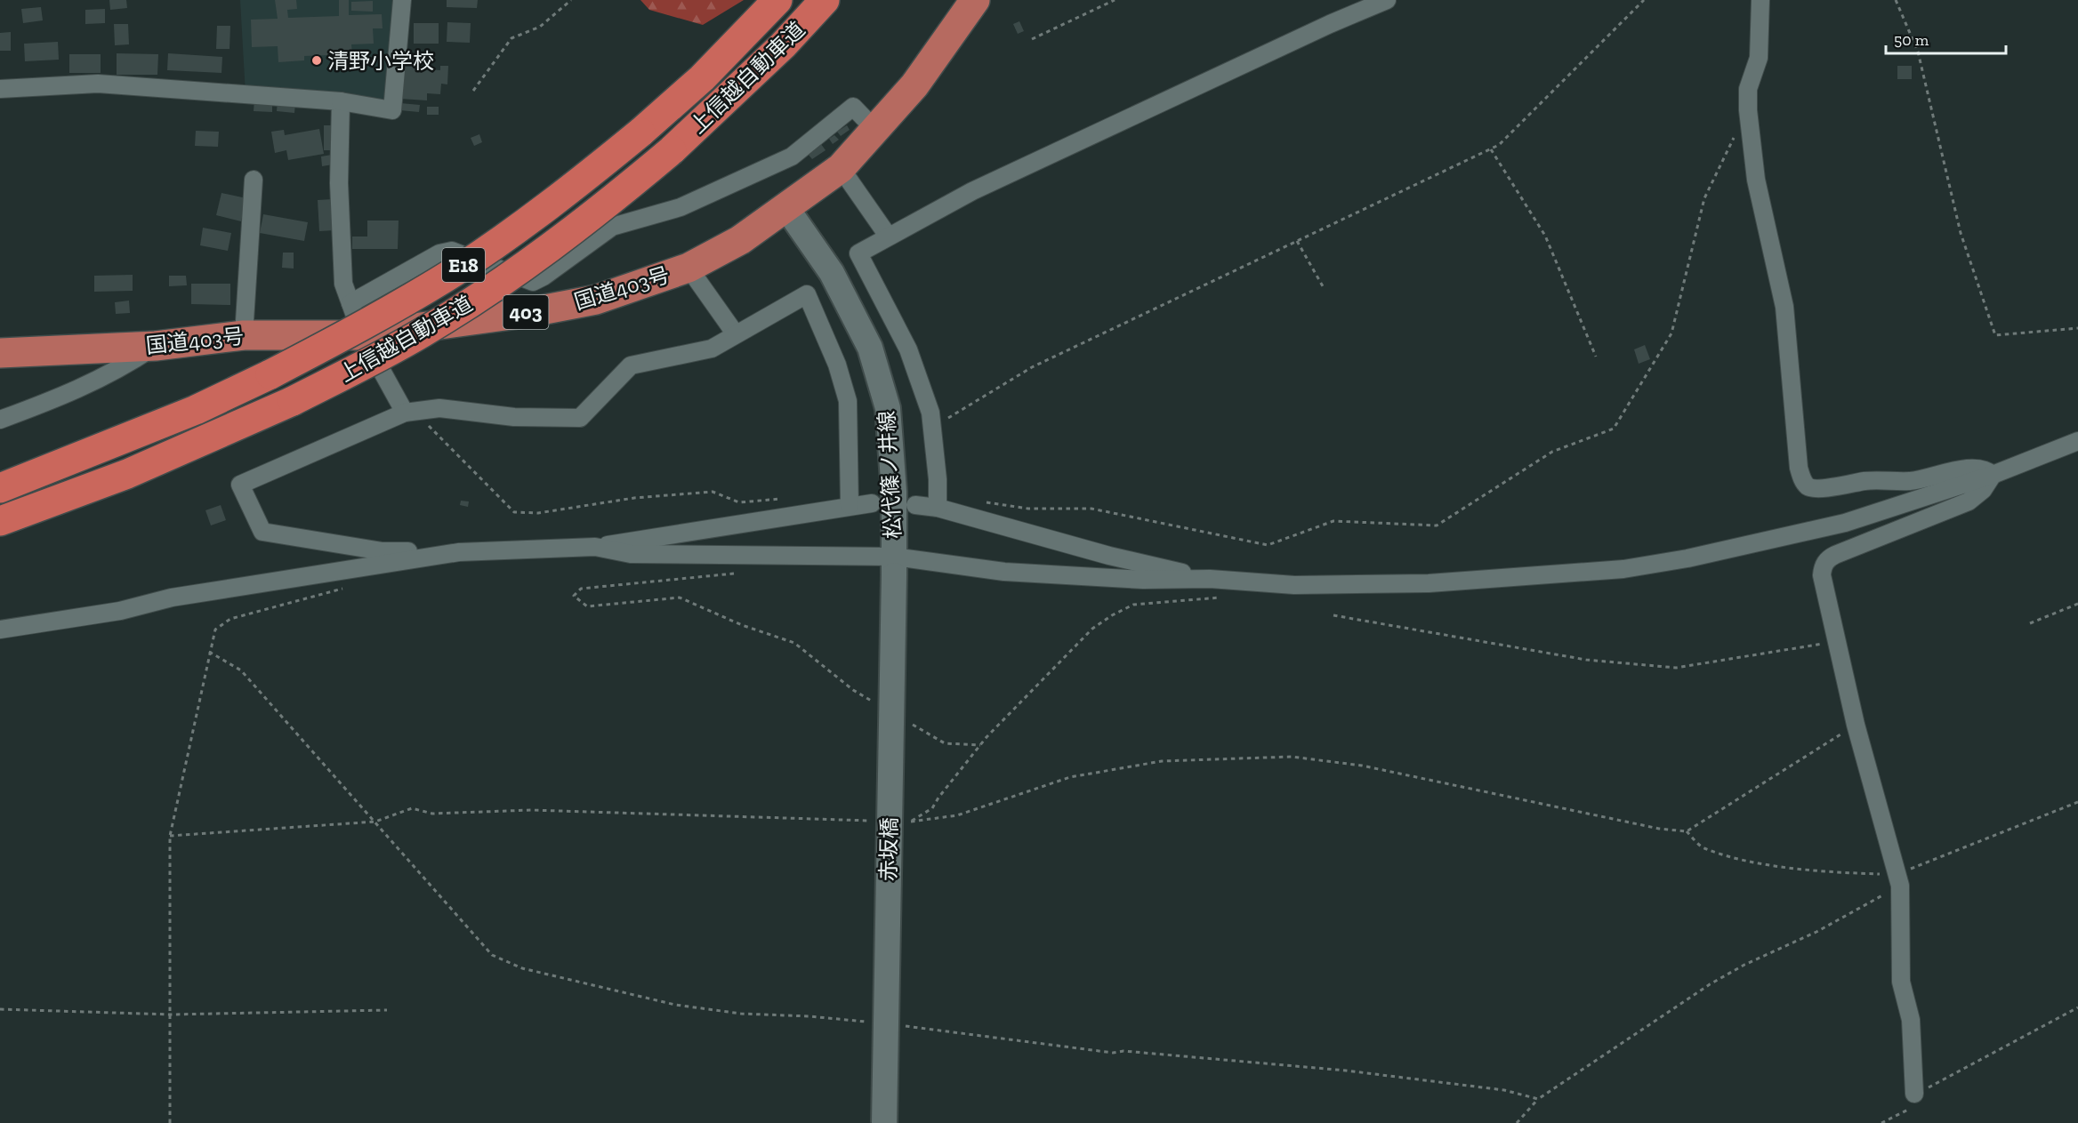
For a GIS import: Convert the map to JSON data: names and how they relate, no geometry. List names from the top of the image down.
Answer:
{
  "streets": {
    "highway": [
      "上信越自動車道",
      "E18",
      "国道403号",
      "403"
    ],
    "main road": ["松代篠ノ井線", "赤坂橋"]
  },
  "crossings": [
    ["国道403号", "松代篠ノ井線"],
    ["松代篠ノ井線", "赤坂橋"]
  ],
  "places": ["清野小学校"],
  "scale_bar": "50 m"
}
